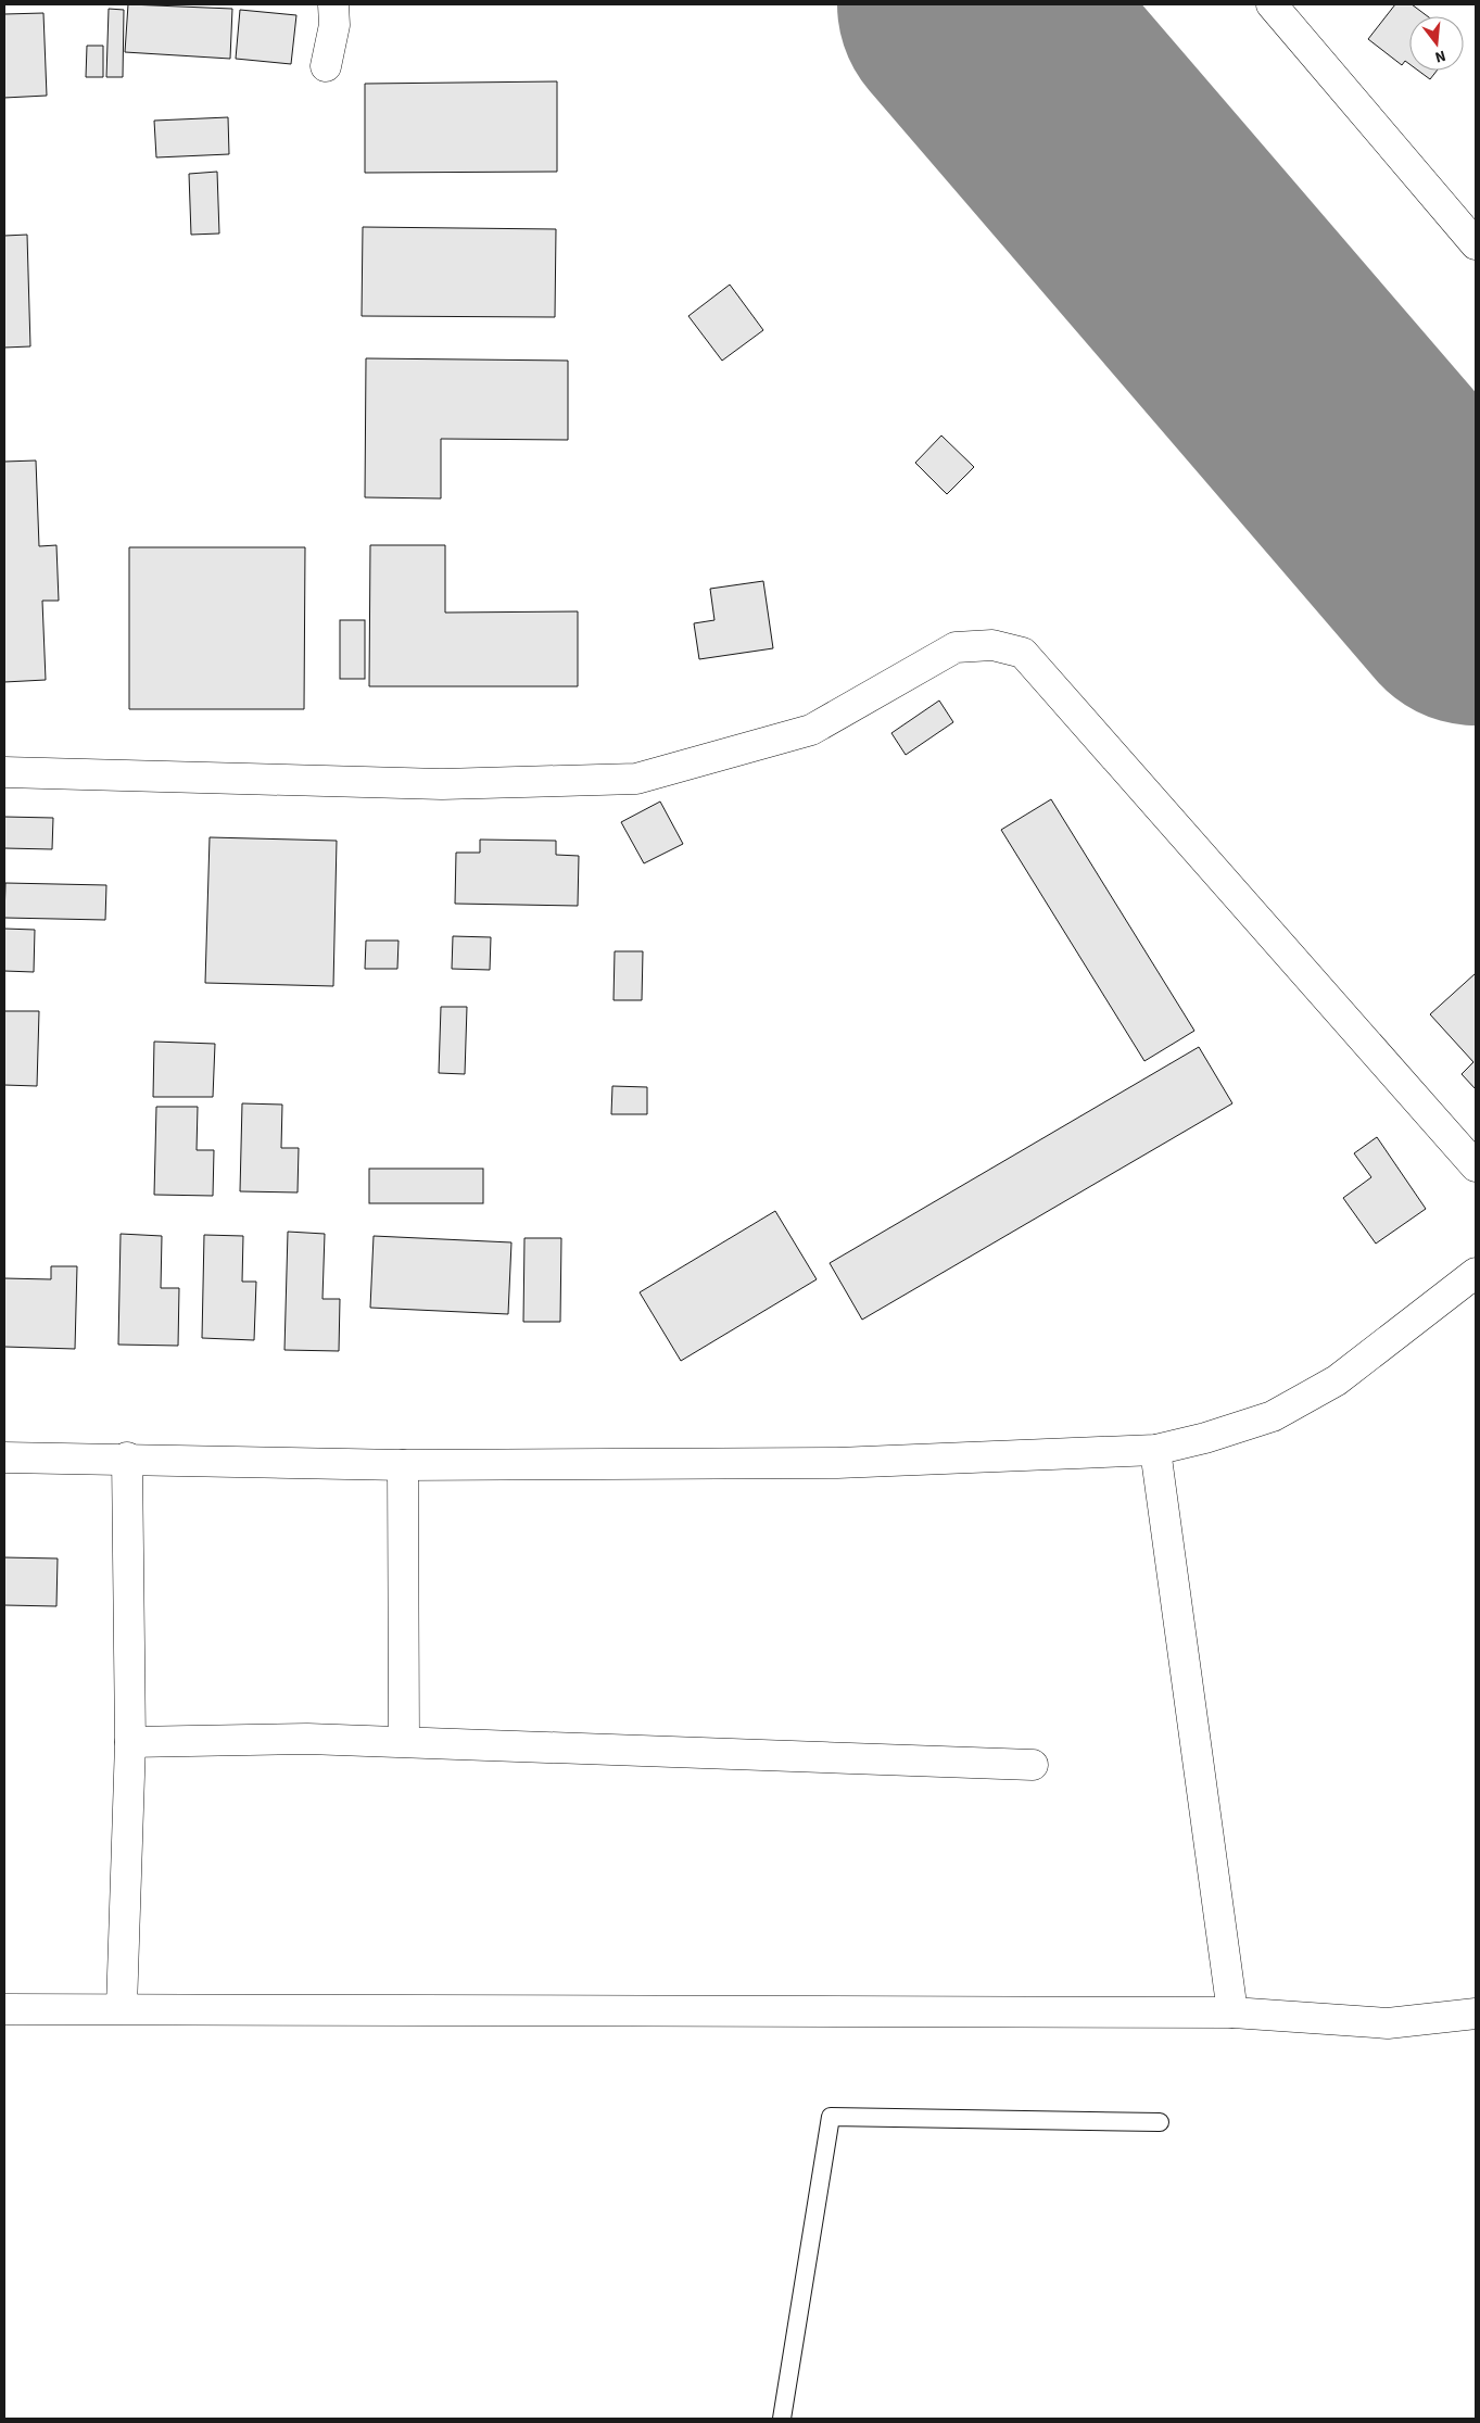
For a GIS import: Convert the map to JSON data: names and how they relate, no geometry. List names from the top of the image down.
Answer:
{
  "north": "bottom"
}
